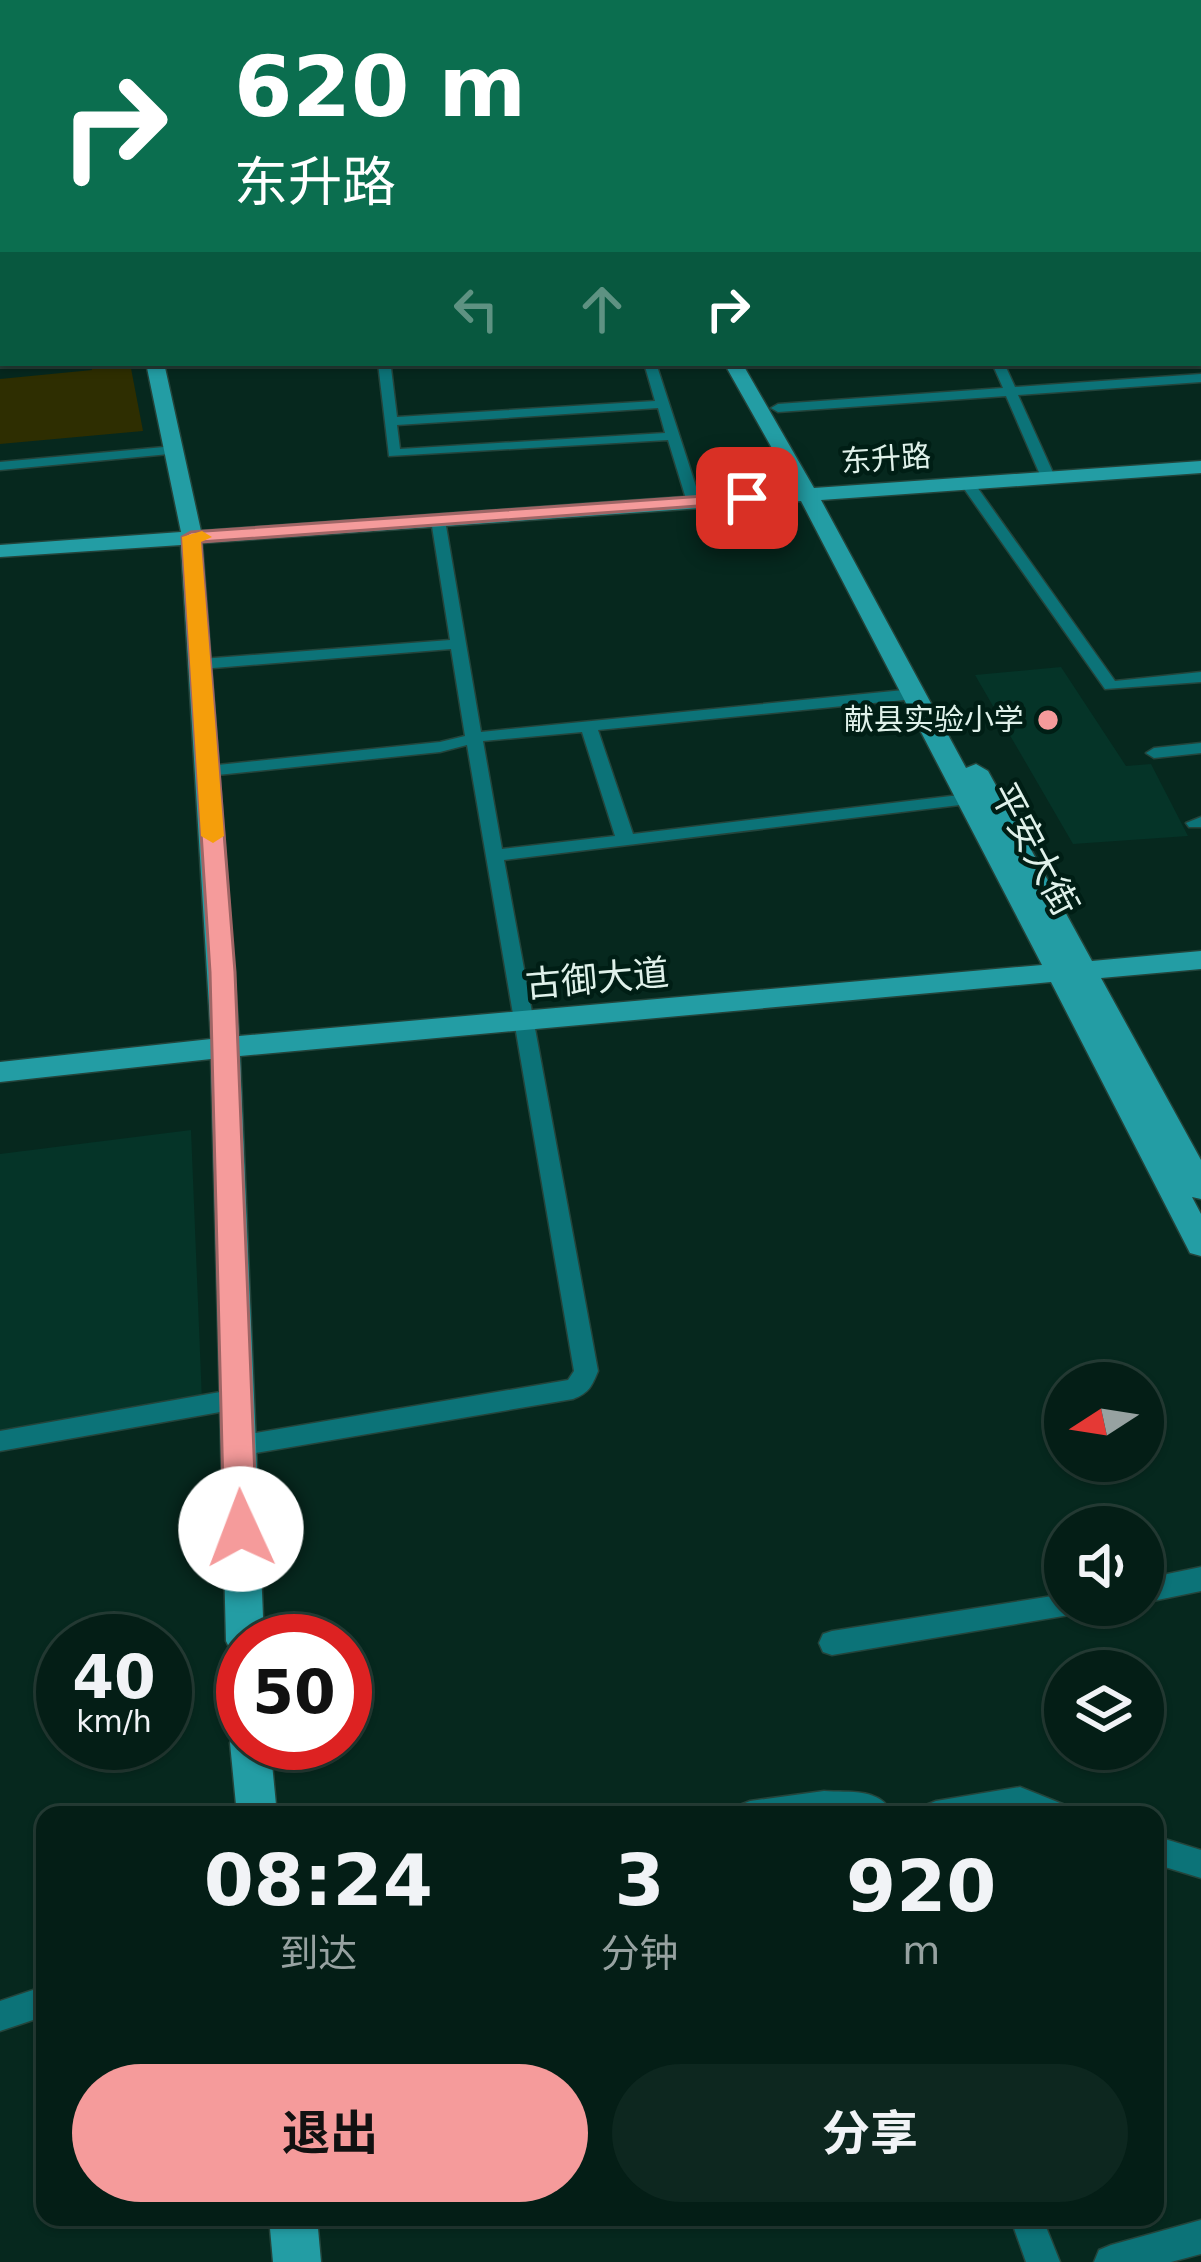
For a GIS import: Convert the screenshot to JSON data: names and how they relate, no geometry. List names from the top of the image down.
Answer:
{
  "streets": {
    "main road": ["东升路", "平安大街", "古御大道"]
  },
  "crossings": [
    ["东升路", "平安大街"],
    ["平安大街", "古御大道"]
  ],
  "places": ["献县实验小学"],
  "north": "left",
  "page": {
    "turn": ["620 m", "东升路"],
    "speed": "40 km/h",
    "limit": "50",
    "eta": [
      "08:24",
      "到达",
      "3",
      "分钟",
      "920",
      "m"
    ],
    "buttons": ["退出", "分享"]
  }
}
